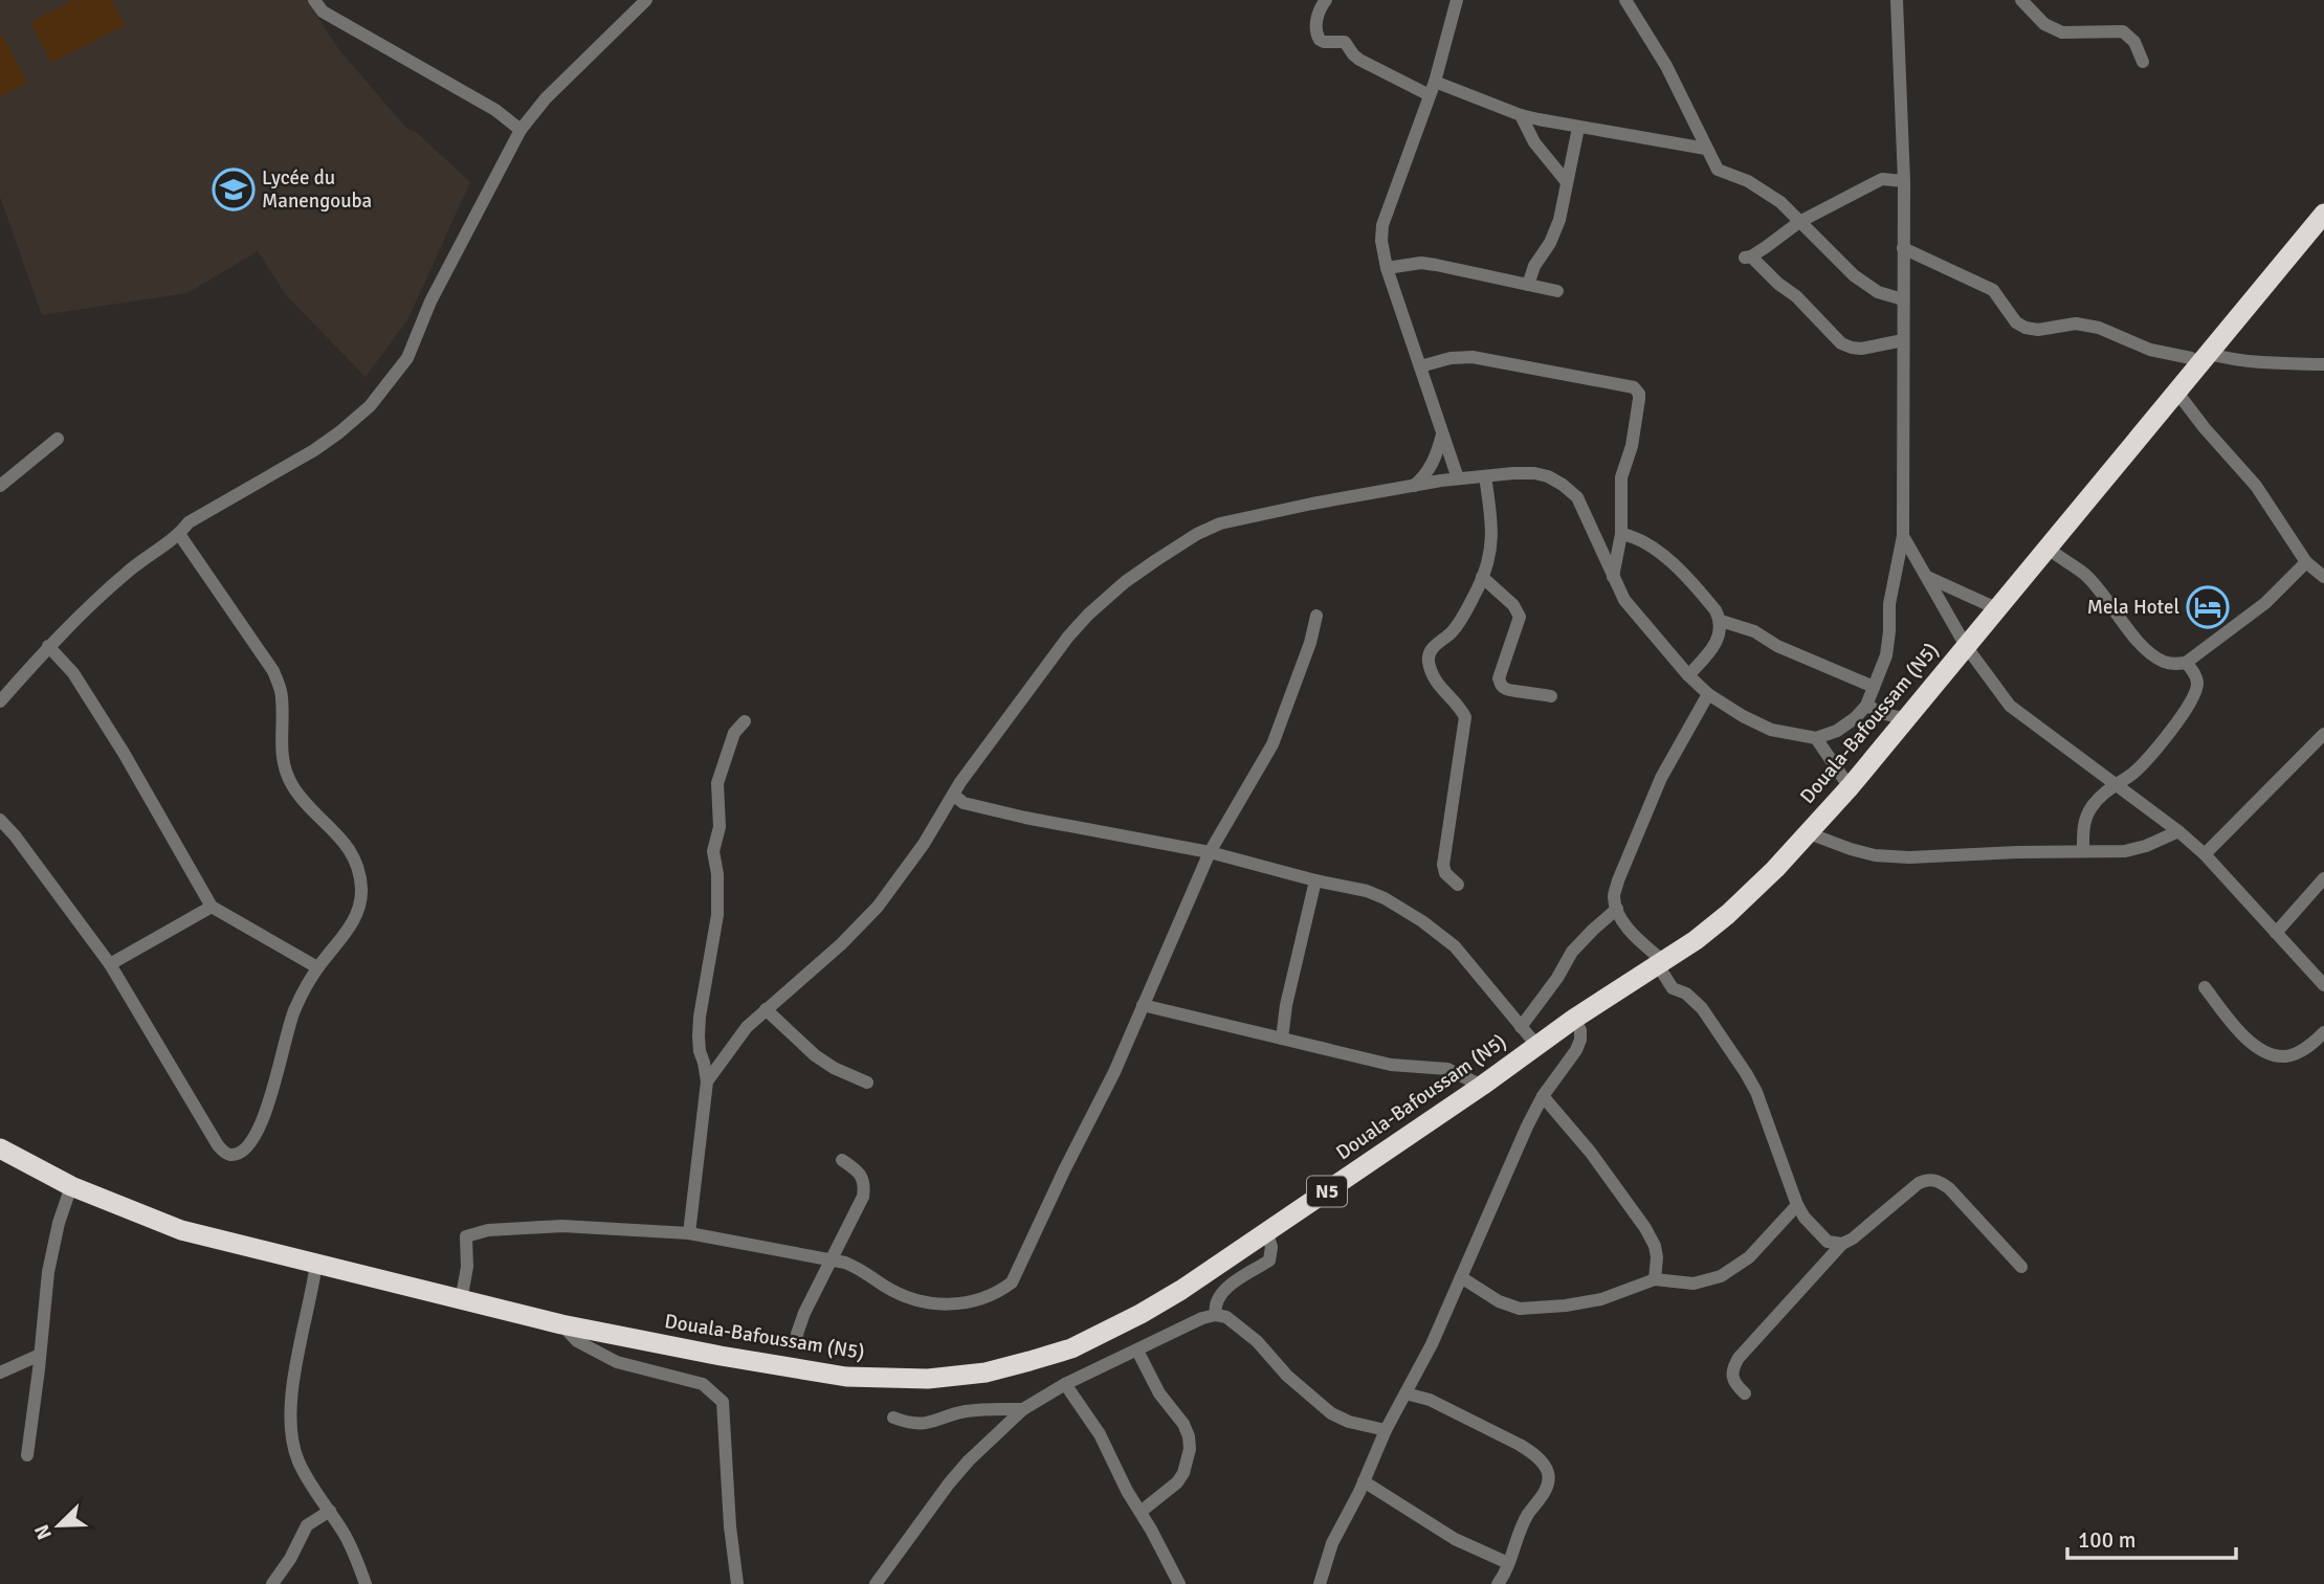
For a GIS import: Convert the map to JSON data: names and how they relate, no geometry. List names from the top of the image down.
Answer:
{
  "streets": {
    "highway": ["Douala-Bafoussam (N5)", "N5"]
  },
  "places": {
    "school or university": ["Lycée du Manengouba"],
    "hotel": ["Mela Hotel"]
  },
  "scale_bar": "100 m",
  "north": "bottom left"
}
